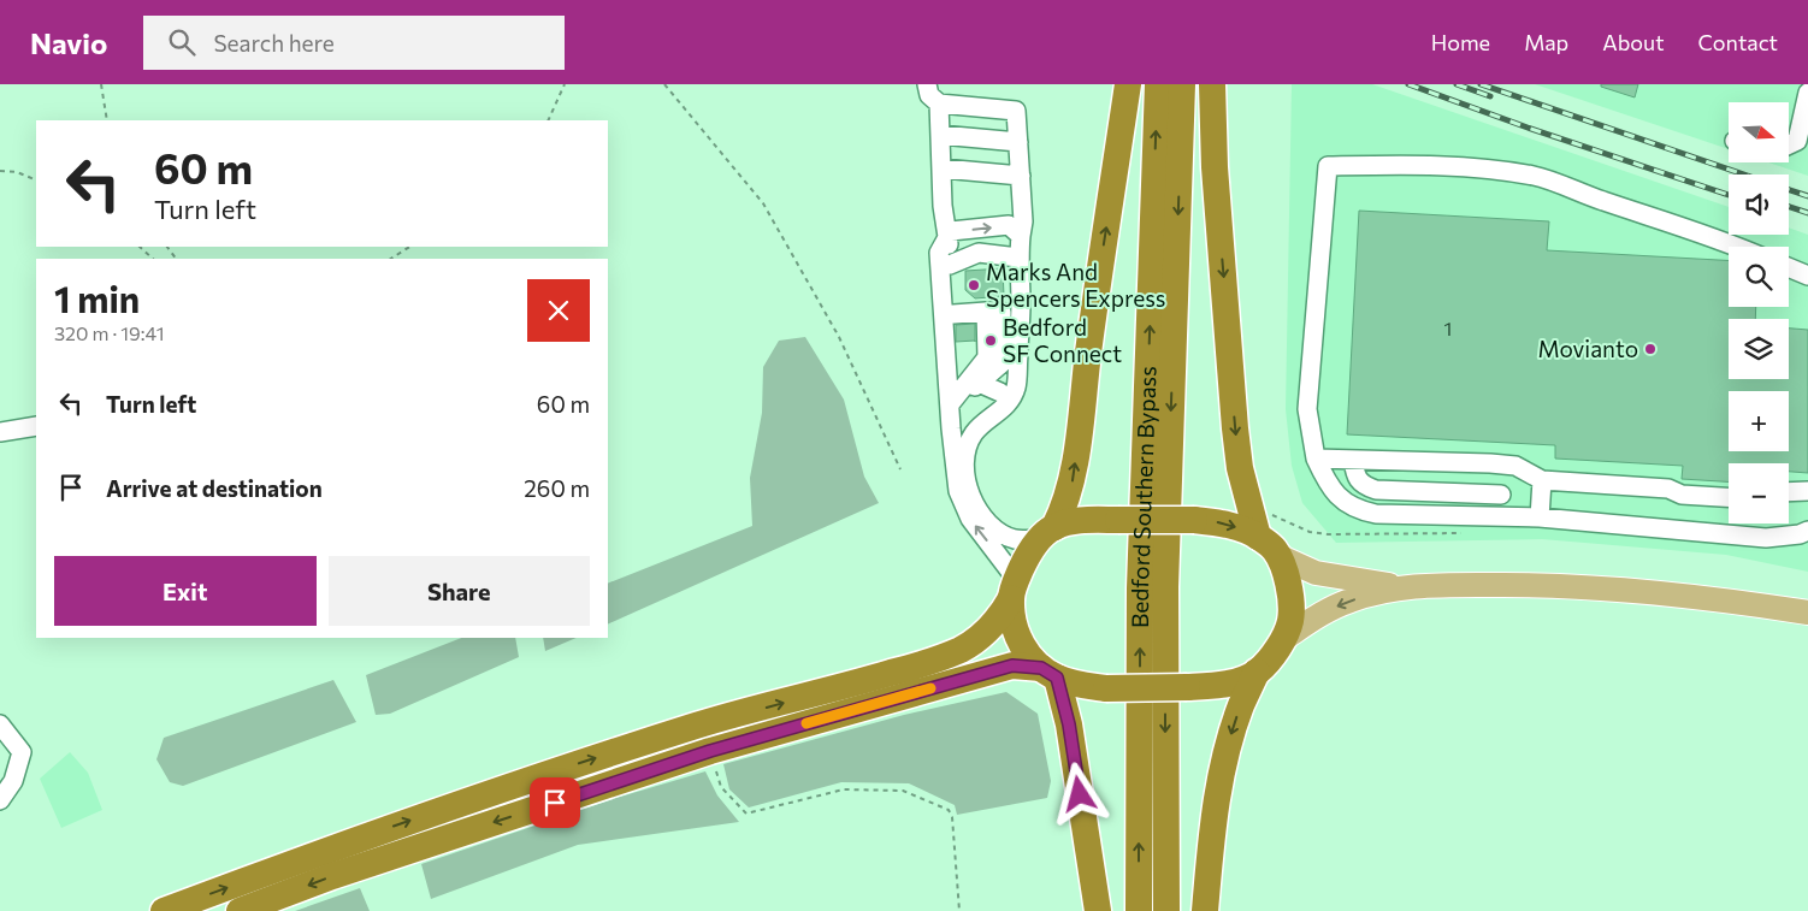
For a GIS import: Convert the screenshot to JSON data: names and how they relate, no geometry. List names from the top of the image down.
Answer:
{
  "streets": {
    "highway": ["Bedford Southern Bypass"]
  },
  "places": ["Marks And Spencers Express", "Bedford SF Connect", "Movianto"],
  "house_numbers": ["1"],
  "north": "right",
  "page": {
    "header": "Navio",
    "search": "Search here",
    "nav": [
      "Home",
      "Map",
      "About",
      "Contact"
    ],
    "map_buttons": ["+", "−"],
    "turn": ["60 m", "Turn left"],
    "heading": ["1 min", "320 m · 19:41"],
    "list": [
      {
        "name": "Turn left",
        "value": "60 m"
      },
      {
        "name": "Arrive at destination",
        "value": "260 m"
      }
    ],
    "buttons": ["Exit", "Share"]
  }
}
